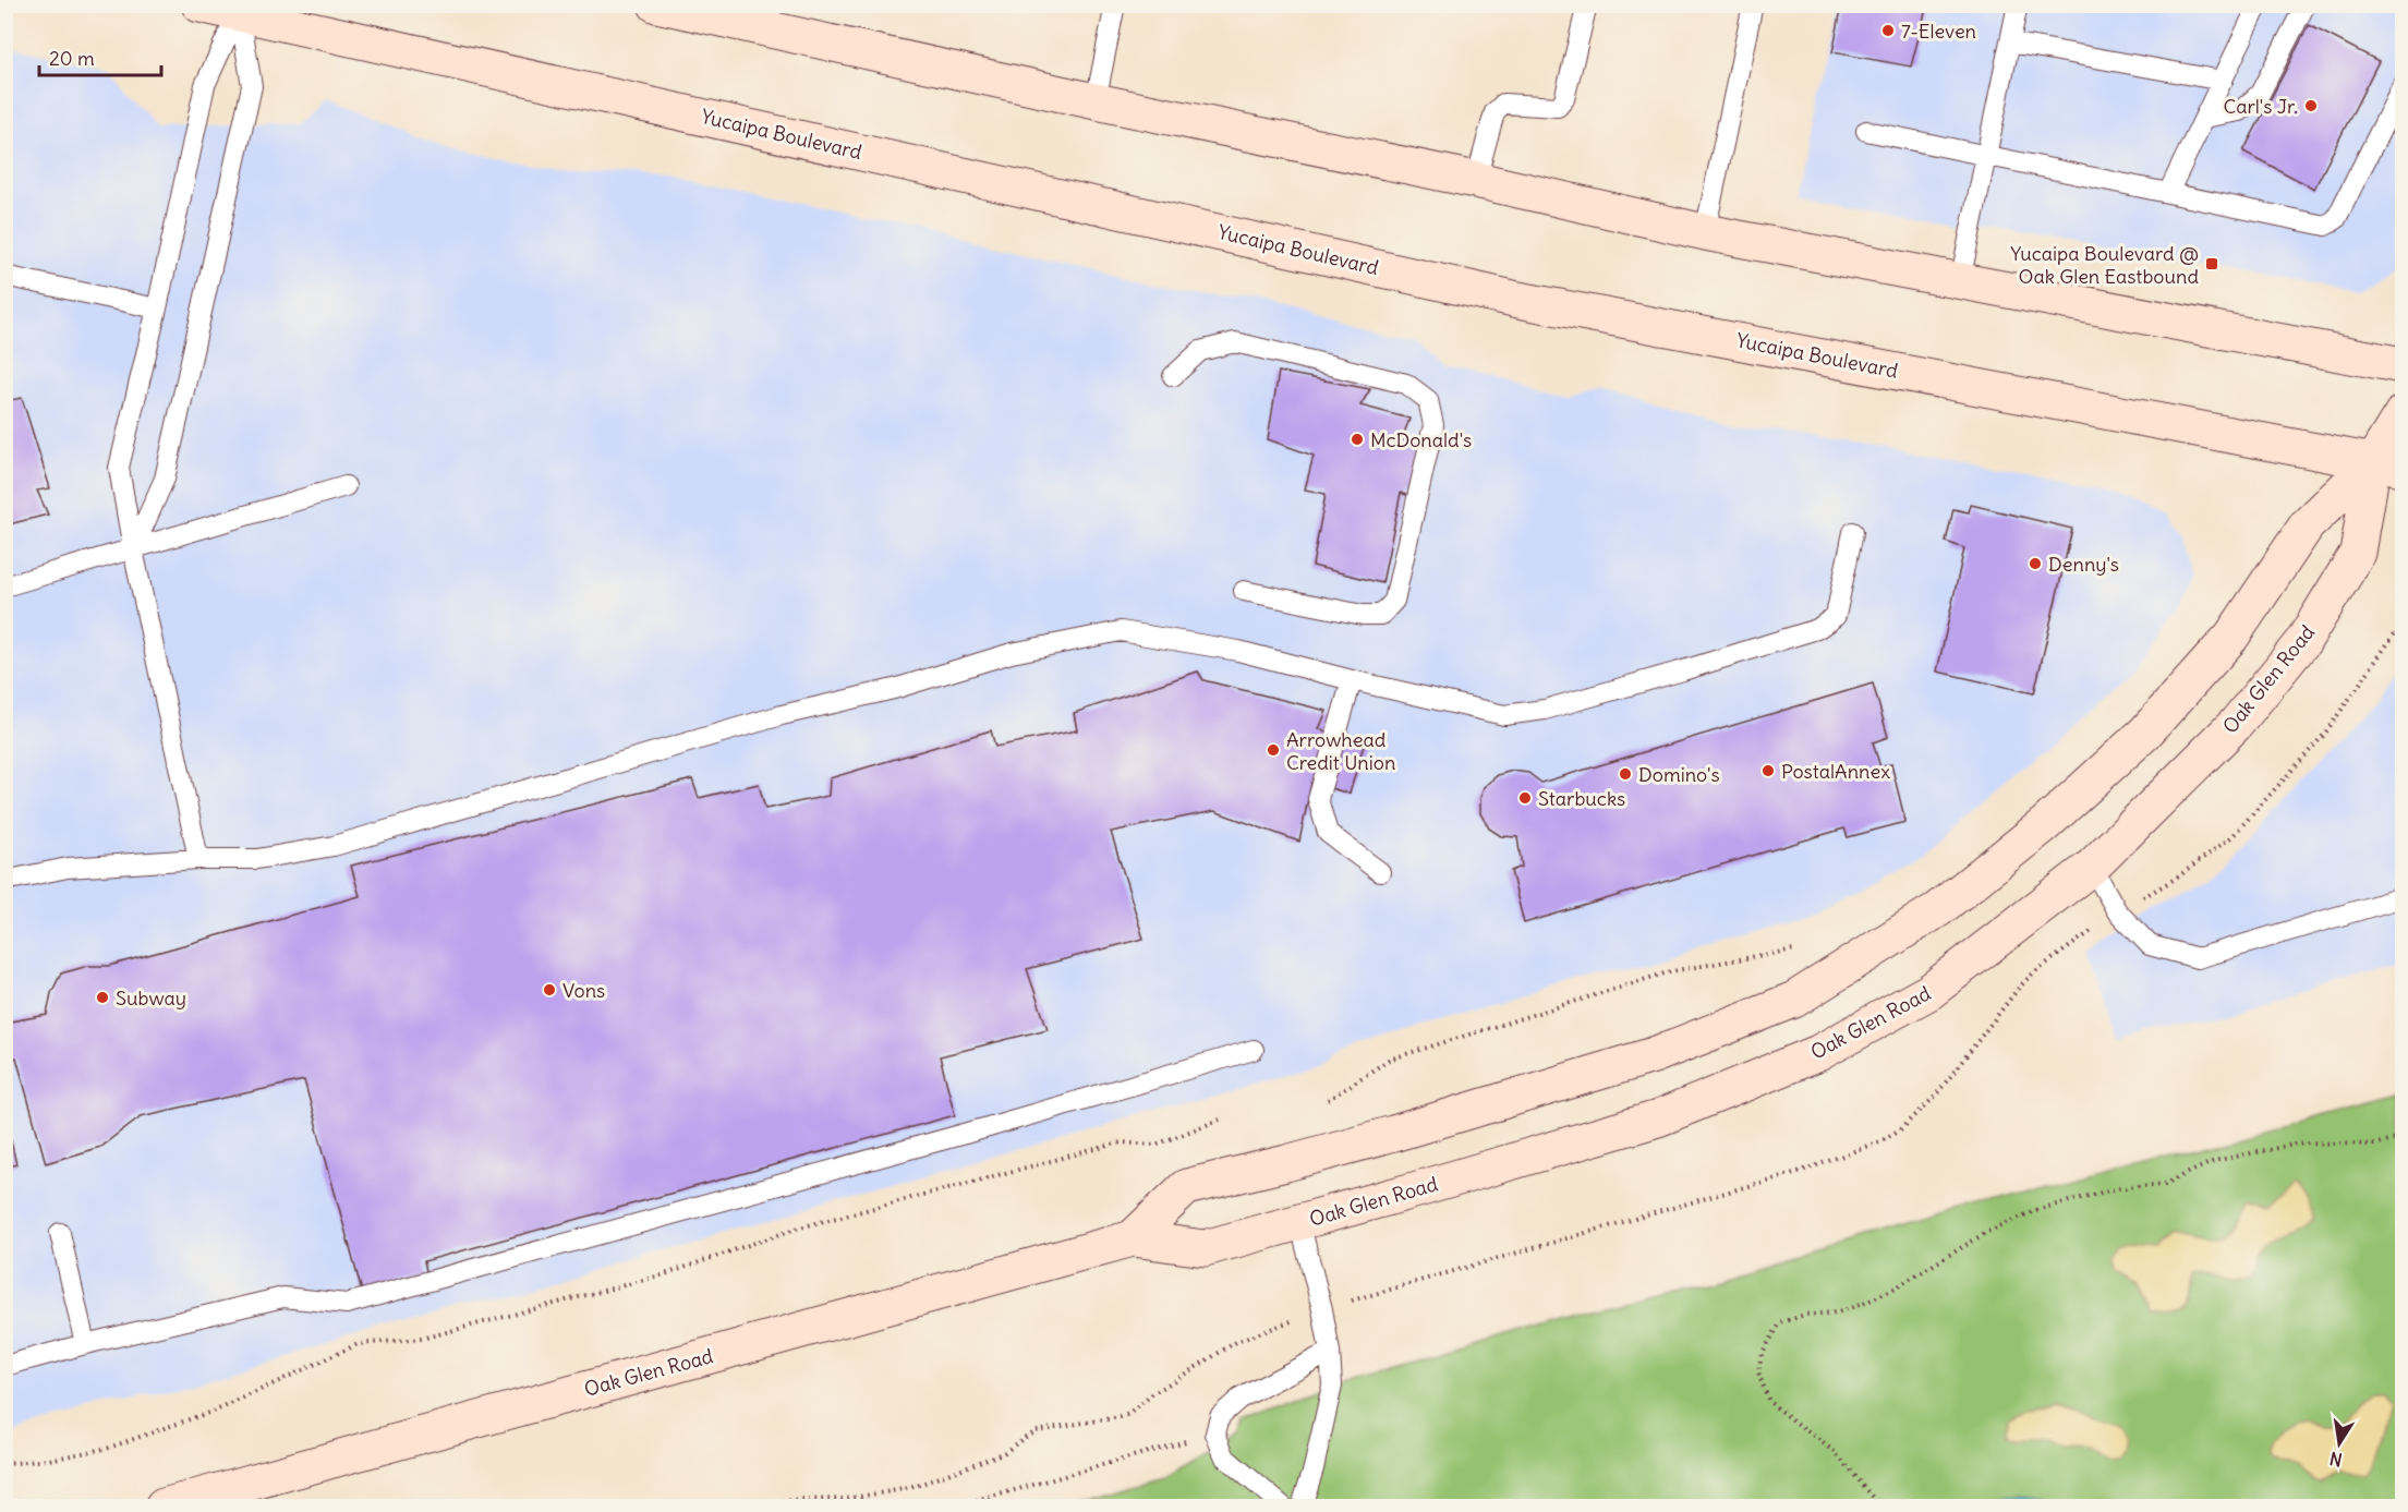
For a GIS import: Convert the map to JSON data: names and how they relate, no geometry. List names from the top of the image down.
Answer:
{
  "streets": {
    "main road": ["Yucaipa Boulevard", "Oak Glen Road"]
  },
  "crossings": [
    ["Yucaipa Boulevard", "Oak Glen Road"]
  ],
  "places": {
    "other": [
      "7-Eleven",
      "Carl's Jr.",
      "McDonald's",
      "Denny's",
      "Arrowhead Credit Union",
      "PostalAnnex",
      "Domino's",
      "Starbucks",
      "Vons",
      "Subway"
    ],
    "transit": ["Yucaipa Boulevard @ Oak Glen Eastbound"]
  },
  "scale_bar": "20 m",
  "north": "bottom"
}
